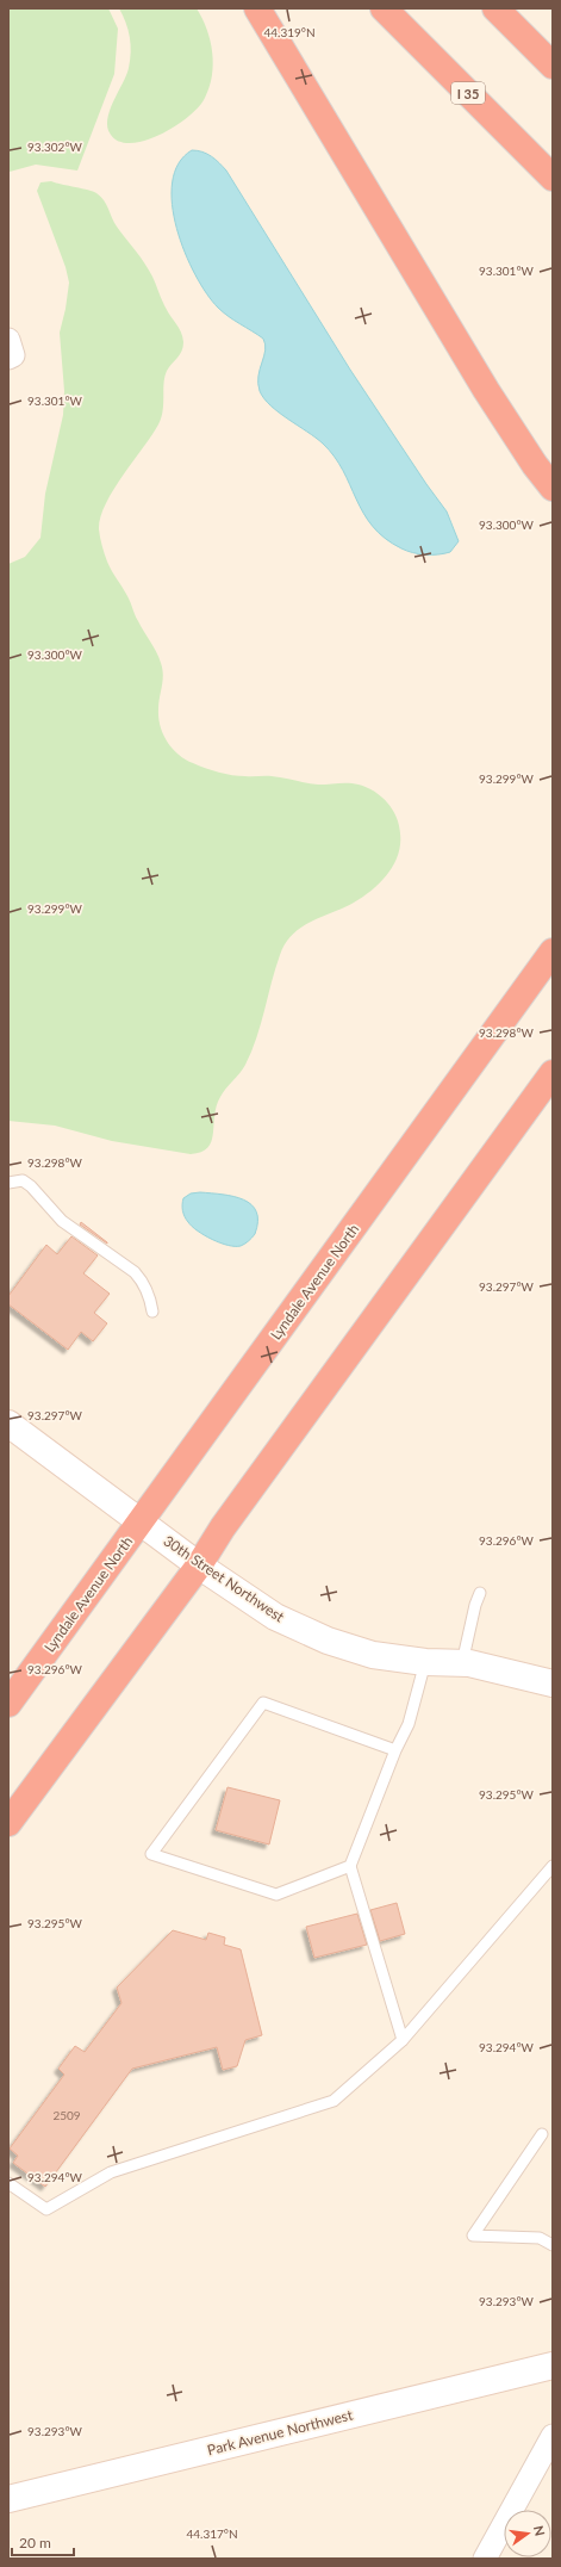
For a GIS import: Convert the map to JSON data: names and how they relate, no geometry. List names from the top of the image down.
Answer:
{
  "streets": {
    "highway": ["I 35", "Lyndale Avenue North"],
    "street": ["30th Street Northwest", "Park Avenue Northwest"]
  },
  "crossings": [
    ["Lyndale Avenue North", "30th Street Northwest"]
  ],
  "house_numbers": ["2509"],
  "scale_bar": "20 m",
  "north": "right",
  "coordinates": [
    "44.319°N",
    "93.302°W",
    "93.301°W",
    "93.300°W",
    "93.299°W",
    "93.298°W",
    "93.297°W",
    "93.296°W",
    "93.295°W",
    "93.294°W",
    "93.293°W",
    "44.317°N"
  ]
}
